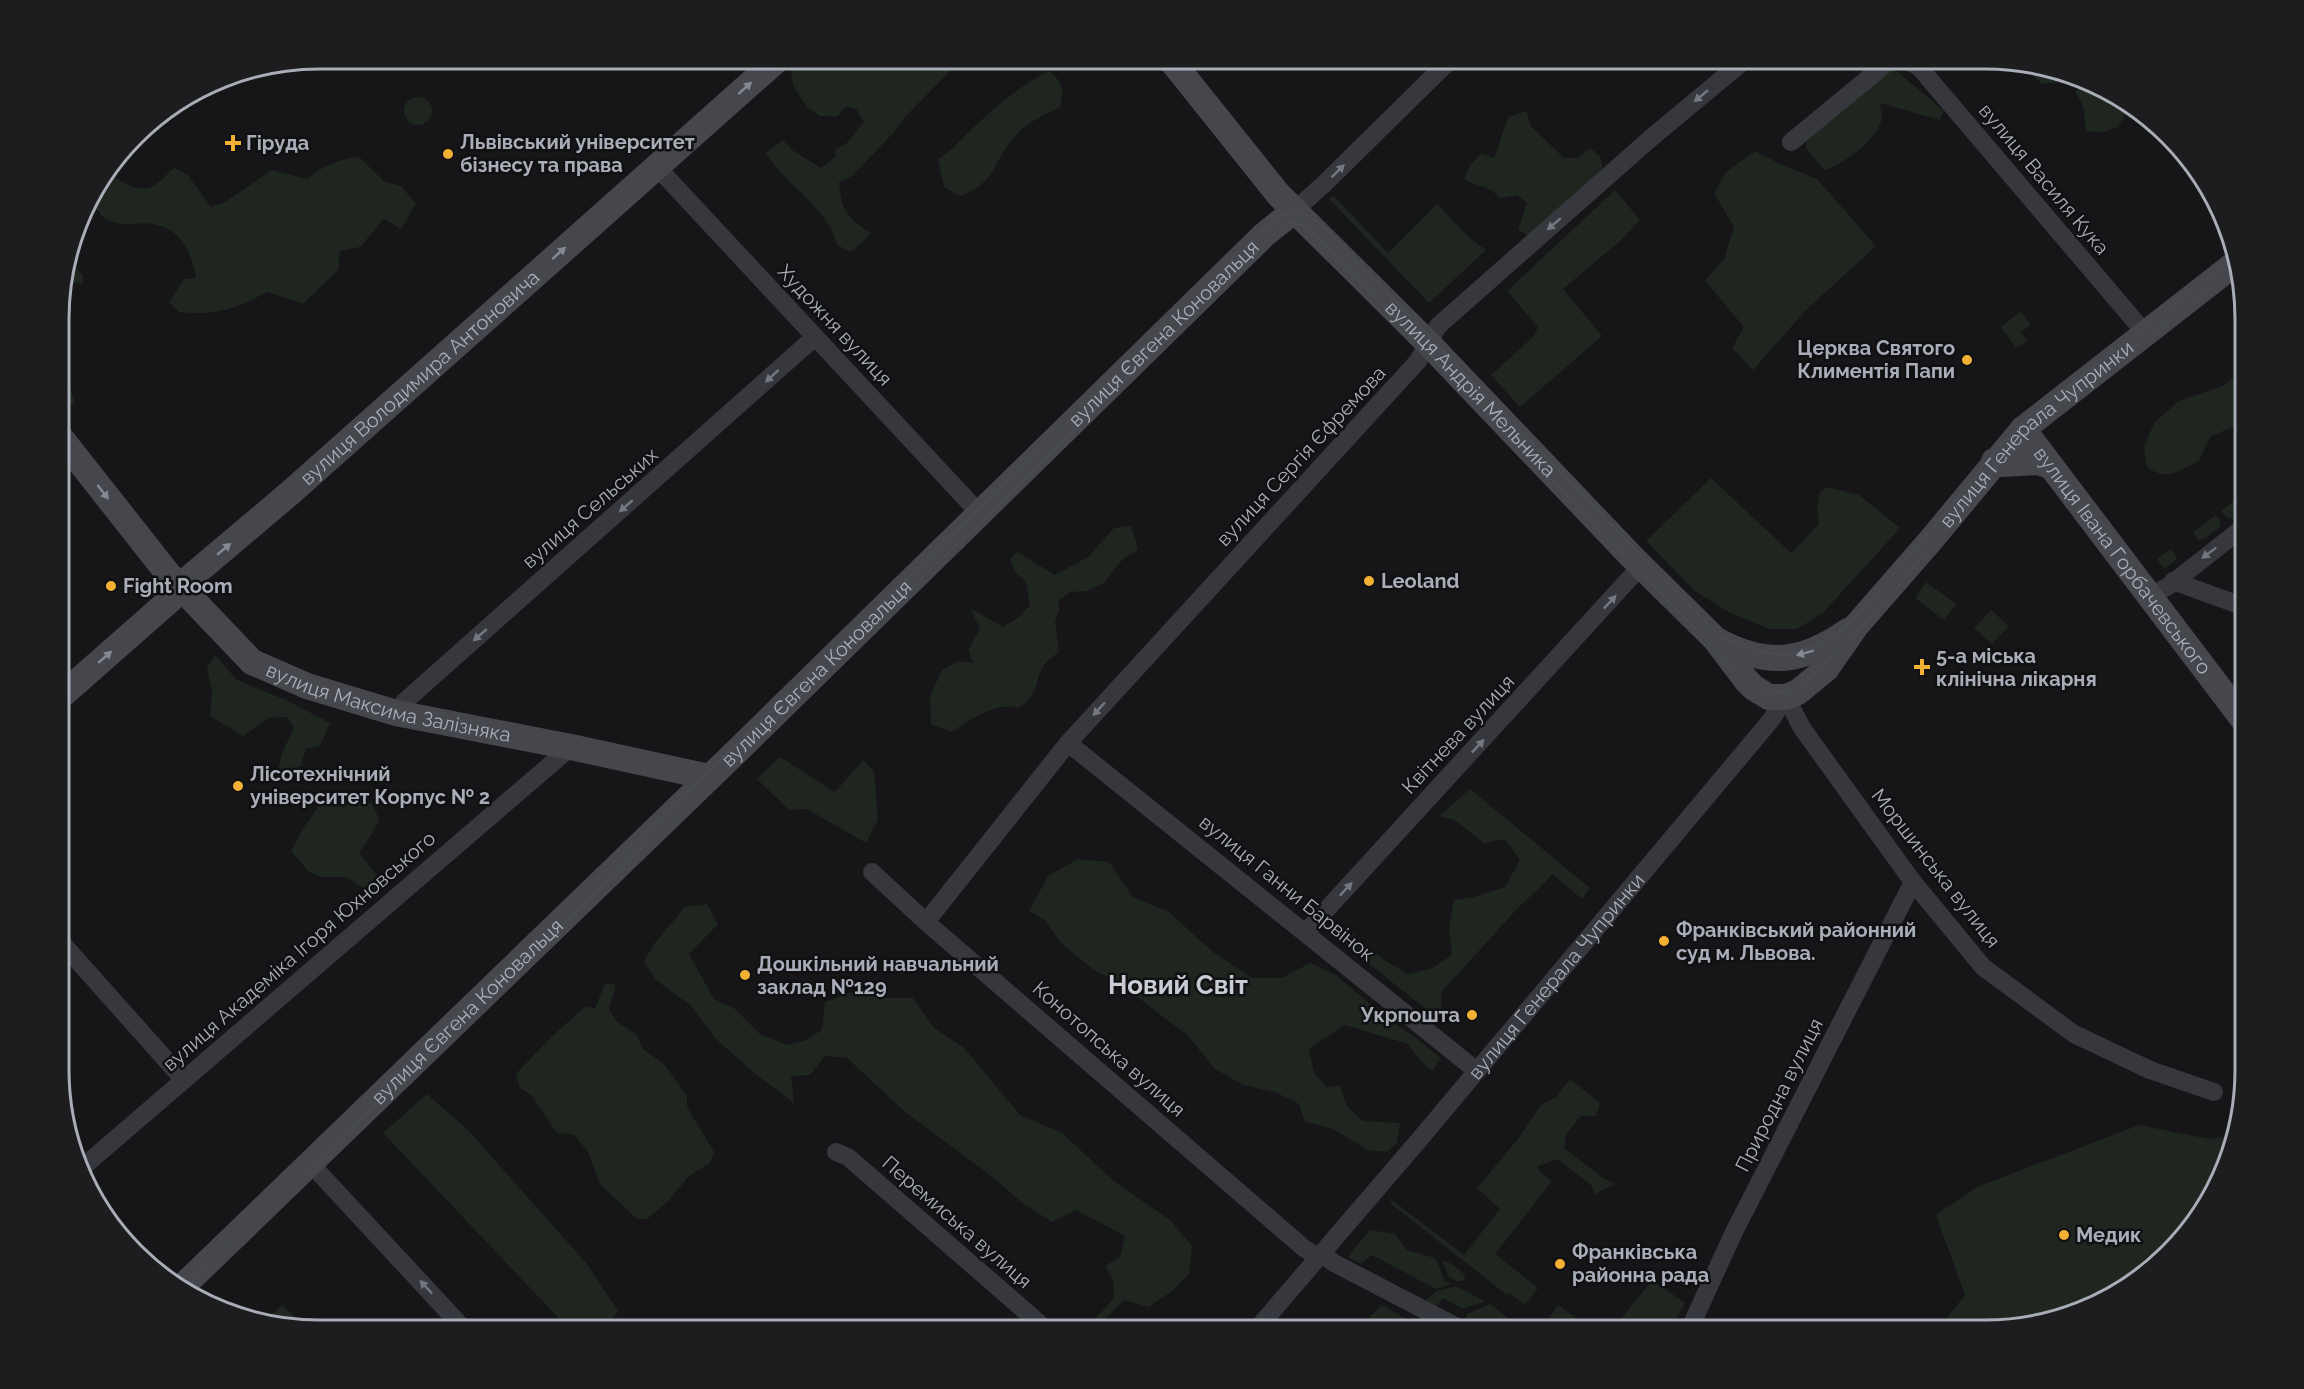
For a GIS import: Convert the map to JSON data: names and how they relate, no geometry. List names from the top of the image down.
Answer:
{
  "streets": {
    "street": [
      "вулиця Василя Кука",
      "Художня вулиця",
      "вулиця Євгена Коновальця",
      "вулиця Володимира Антоновича",
      "вулиця Андрія Мельника",
      "вулиця Генерала Чупринки",
      "вулиця Сергія Єфремова",
      "вулиця Сельських",
      "вулиця Івана Горбачевського",
      "вулиця Максима Залізняка",
      "Квітнева вулиця",
      "Моршинська вулиця",
      "вулиця Ганни Барвінок",
      "вулиця Академіка Ігоря Юхновського",
      "Конотопська вулиця",
      "Природна вулиця",
      "Перемиська вулиця"
    ]
  },
  "crossings": [
    ["вулиця Василя Кука", "вулиця Генерала Чупринки"],
    ["Художня вулиця", "вулиця Євгена Коновальця"],
    ["Художня вулиця", "вулиця Володимира Антоновича"],
    ["Художня вулиця", "вулиця Сельських"],
    ["вулиця Євгена Коновальця", "вулиця Андрія Мельника"],
    ["вулиця Євгена Коновальця", "вулиця Максима Залізняка"],
    ["вулиця Володимира Антоновича", "вулиця Максима Залізняка"],
    ["вулиця Андрія Мельника", "вулиця Генерала Чупринки"],
    ["вулиця Андрія Мельника", "вулиця Сергія Єфремова"],
    ["вулиця Андрія Мельника", "Квітнева вулиця"],
    ["вулиця Андрія Мельника", "Моршинська вулиця"],
    ["вулиця Генерала Чупринки", "вулиця Івана Горбачевського"],
    ["вулиця Генерала Чупринки", "Моршинська вулиця"],
    ["вулиця Генерала Чупринки", "вулиця Ганни Барвінок"],
    ["вулиця Генерала Чупринки", "Конотопська вулиця"],
    ["вулиця Сергія Єфремова", "вулиця Ганни Барвінок"],
    ["вулиця Сергія Єфремова", "Конотопська вулиця"],
    ["вулиця Сельських", "вулиця Максима Залізняка"],
    ["вулиця Максима Залізняка", "вулиця Академіка Ігоря Юхновського"],
    ["Квітнева вулиця", "вулиця Ганни Барвінок"],
    ["Моршинська вулиця", "Природна вулиця"]
  ],
  "one_way": [
    "вулиця Володимира Антоновича",
    "вулиця Сергія Єфремова",
    "вулиця Сельських",
    "Квітнева вулиця"
  ],
  "districts": ["Новий Світ"],
  "places": {
    "health": ["Гіруда", "5-а міська клінічна лікарня"],
    "other": [
      "Львівський університет бізнесу та права",
      "Церква Святого Климентія Папи",
      "Leoland",
      "Fight Room",
      "Лісотехнічний університет Корпус № 2",
      "Франківський районний суд м. Львова.",
      "Дошкільний навчальний заклад №129",
      "Укрпошта",
      "Медик",
      "Франківська районна рада"
    ]
  }
}
